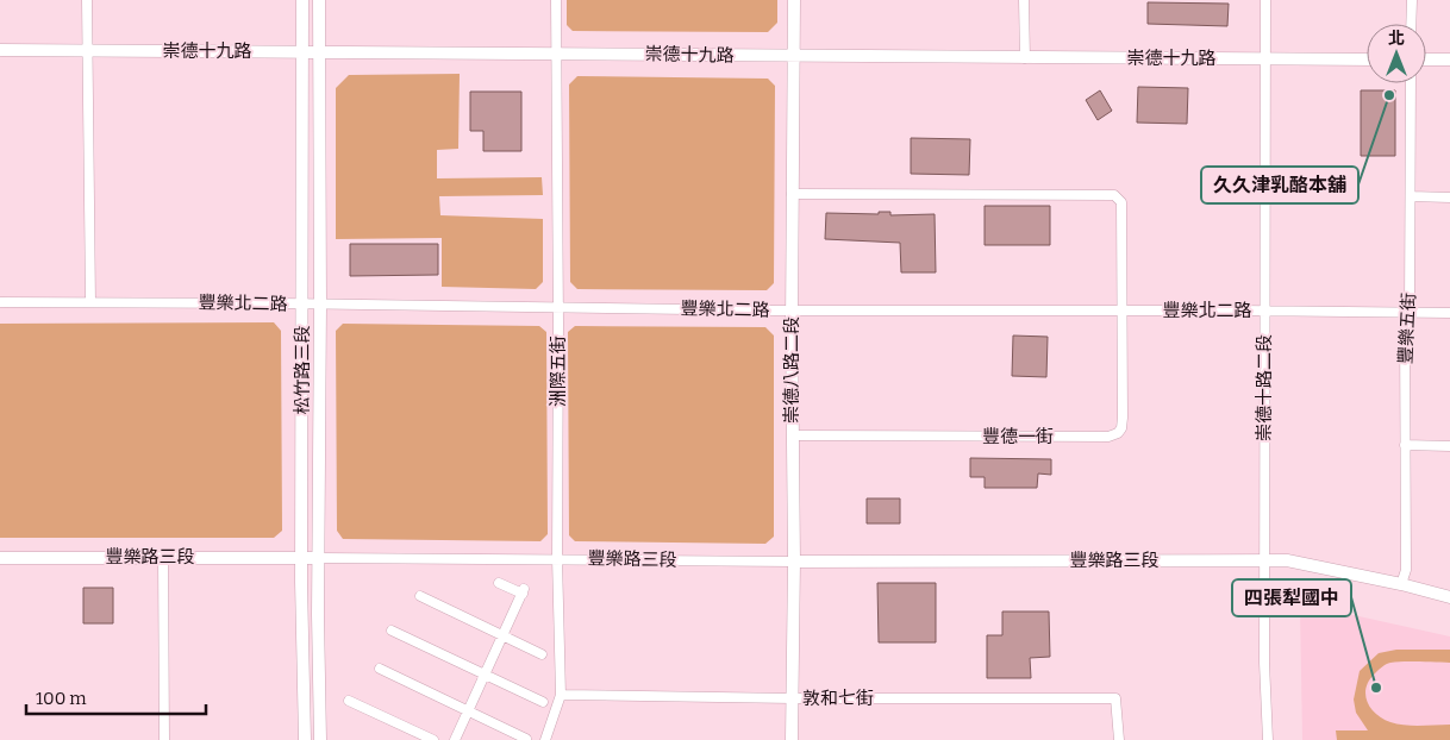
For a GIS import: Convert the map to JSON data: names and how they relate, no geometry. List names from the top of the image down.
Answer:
{
  "streets": {
    "street": [
      "崇德十九路",
      "豐樂北二路",
      "豐樂五街",
      "松竹路三段",
      "崇德八路二段",
      "洲際五街",
      "崇德十路二段",
      "豐德一街",
      "豐樂路三段",
      "敦和七街"
    ]
  },
  "crossings": [
    ["崇德十九路", "松竹路三段"],
    ["崇德十九路", "崇德八路二段"],
    ["崇德十九路", "洲際五街"],
    ["崇德十九路", "崇德十路二段"],
    ["豐樂北二路", "豐樂五街"],
    ["豐樂北二路", "松竹路三段"],
    ["豐樂北二路", "崇德八路二段"],
    ["豐樂北二路", "洲際五街"],
    ["豐樂北二路", "崇德十路二段"],
    ["豐樂北二路", "豐德一街"],
    ["豐樂五街", "豐樂路三段"],
    ["松竹路三段", "豐樂路三段"],
    ["崇德八路二段", "豐德一街"],
    ["崇德八路二段", "豐樂路三段"],
    ["崇德八路二段", "敦和七街"],
    ["洲際五街", "豐樂路三段"],
    ["洲際五街", "敦和七街"],
    ["崇德十路二段", "豐樂路三段"]
  ],
  "places": ["久久津乳酪本舖", "四張犁國中"],
  "scale_bar": "100 m",
  "north": "top"
}
